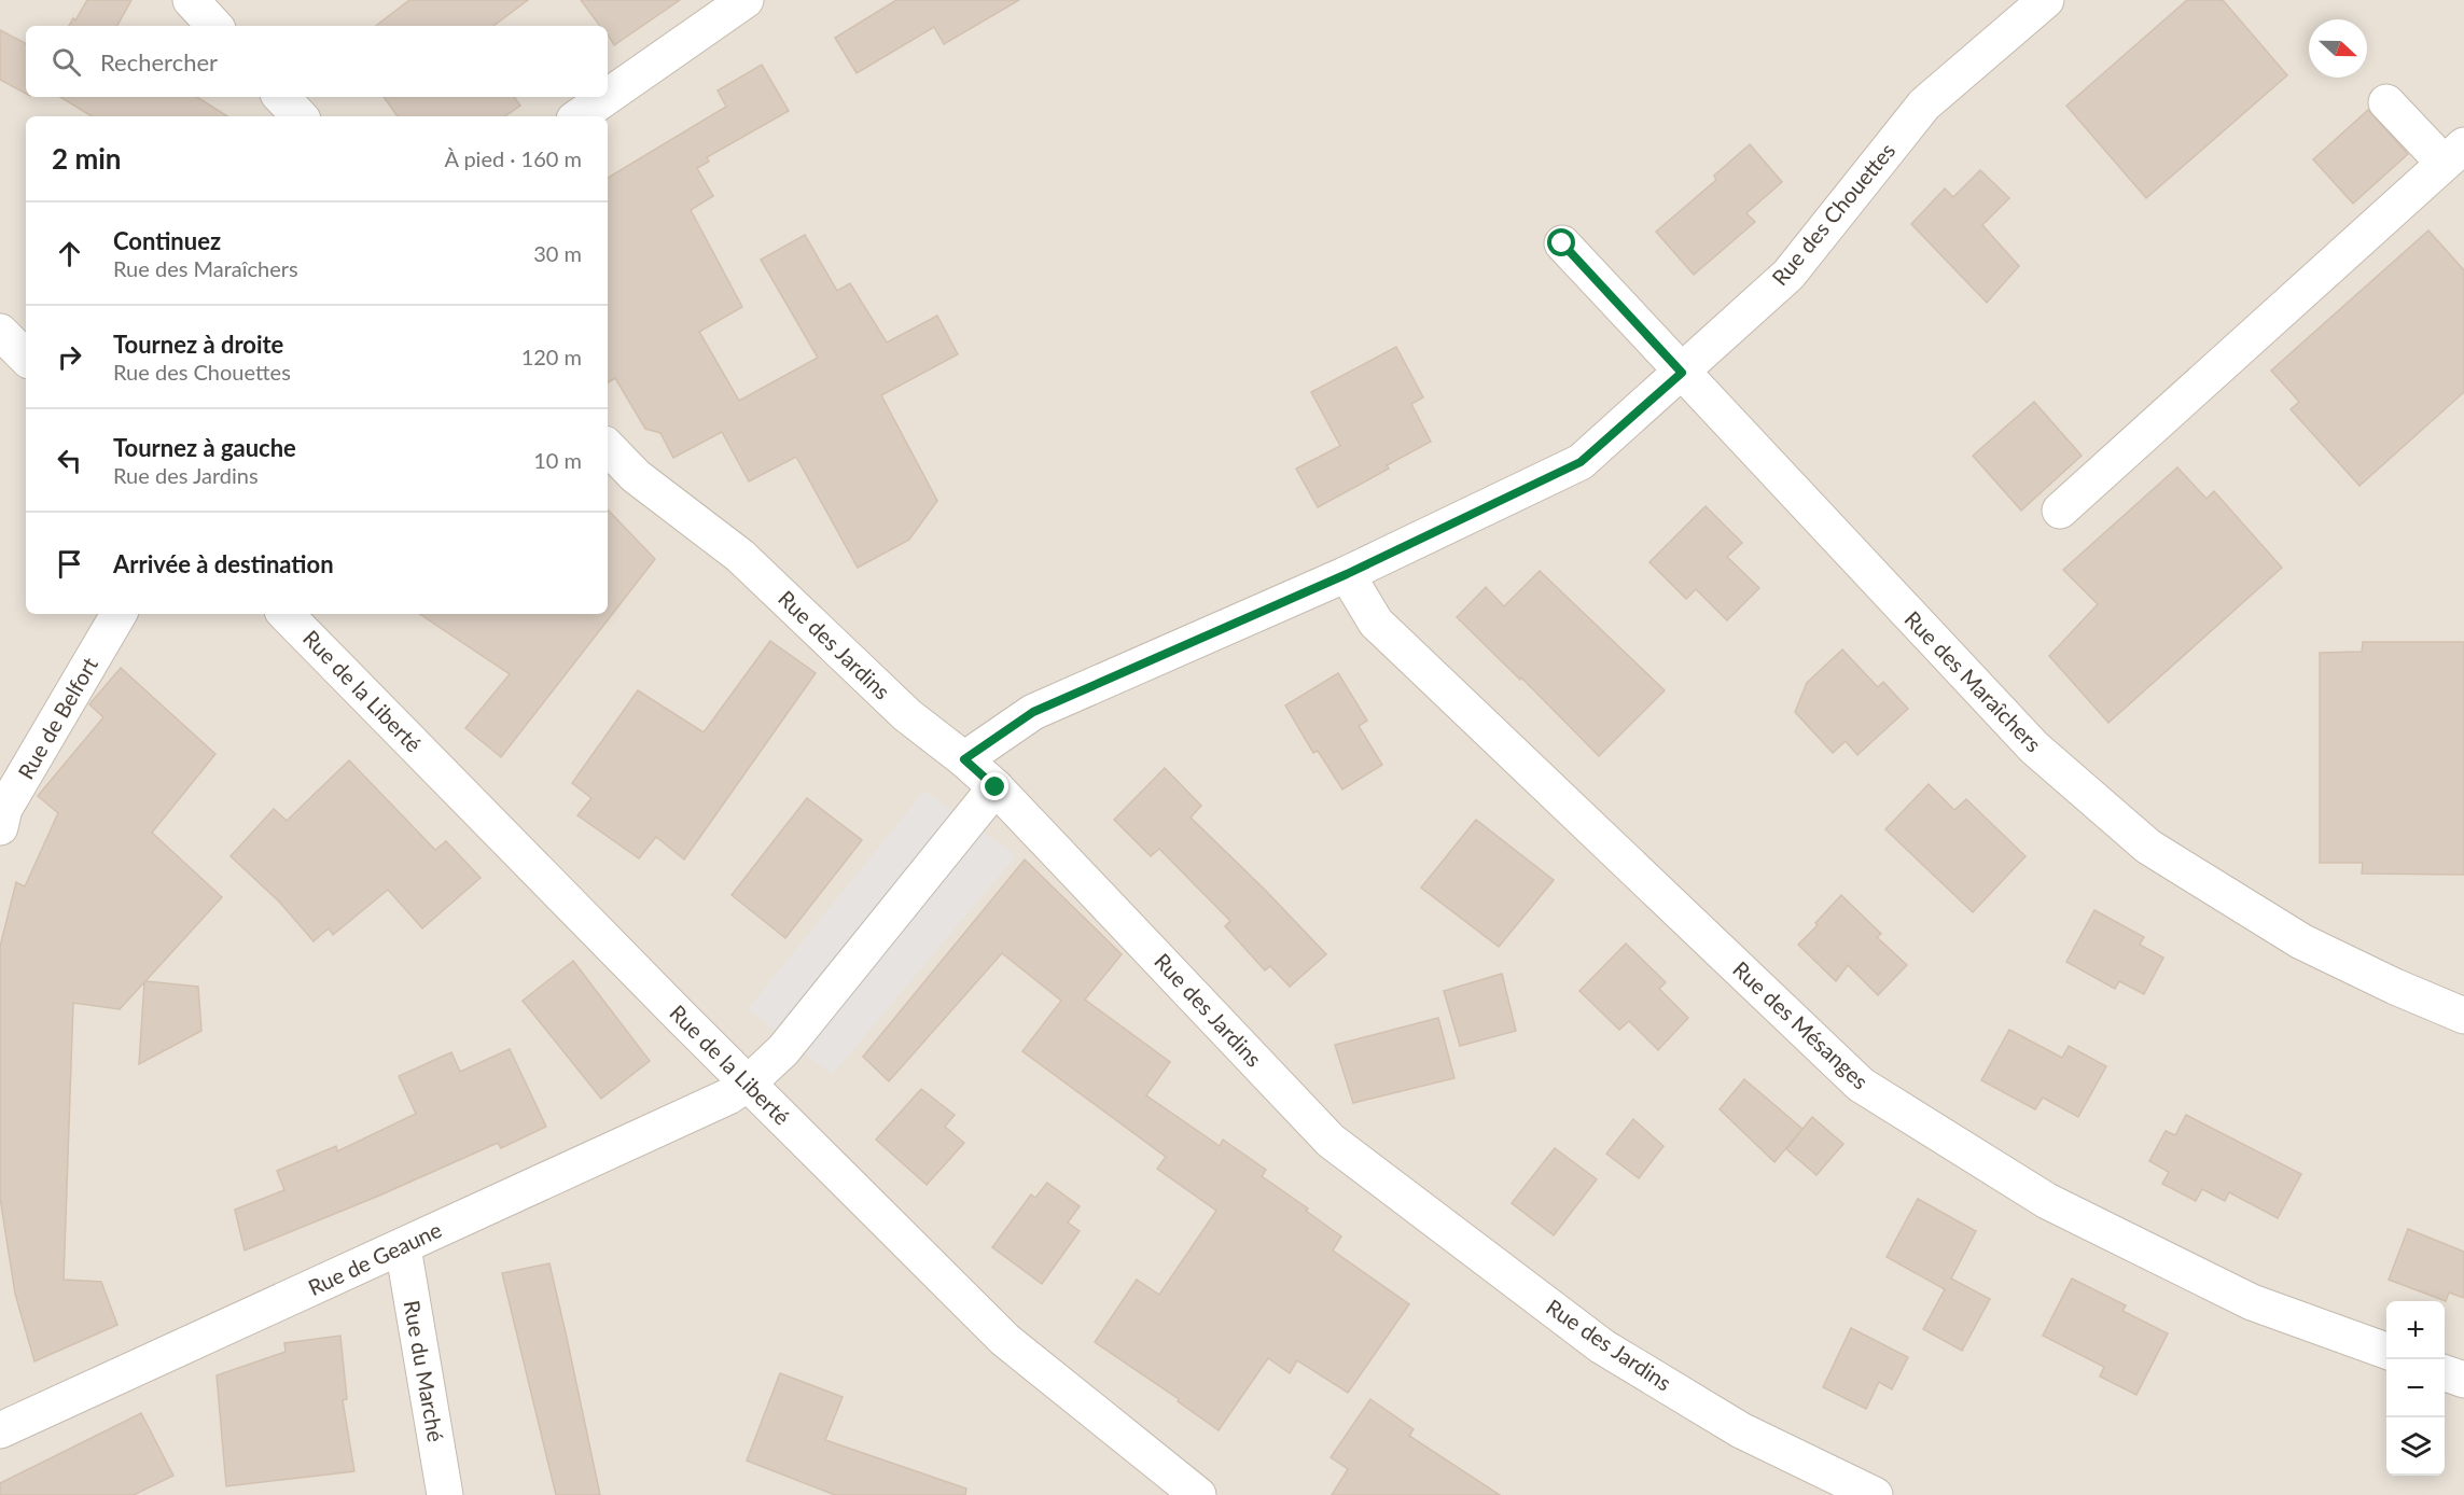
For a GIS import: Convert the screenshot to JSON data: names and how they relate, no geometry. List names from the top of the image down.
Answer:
{
  "streets": {
    "street": [
      "Rue des Chouettes",
      "Rue des Jardins",
      "Rue des Maraîchers",
      "Rue de la Liberté",
      "Rue de Belfort",
      "Rue des Mésanges",
      "Rue de Geaune",
      "Rue du Marché"
    ]
  },
  "crossings": [
    ["Rue des Chouettes", "Rue des Jardins"],
    ["Rue des Chouettes", "Rue des Maraîchers"],
    ["Rue des Chouettes", "Rue des Mésanges"],
    ["Rue des Jardins", "Rue de Geaune"],
    ["Rue de la Liberté", "Rue de Geaune"],
    ["Rue de Geaune", "Rue du Marché"]
  ],
  "north": "right",
  "page": {
    "search": "Rechercher",
    "heading": ["2 min", "À pied · 160 m"],
    "list": [
      ["Continuez", "Rue des Maraîchers", "30 m"],
      ["Tournez à droite", "Rue des Chouettes", "120 m"],
      ["Tournez à gauche", "Rue des Jardins", "10 m"],
      "Arrivée à destination"
    ],
    "map_buttons": ["+", "−"]
  }
}
